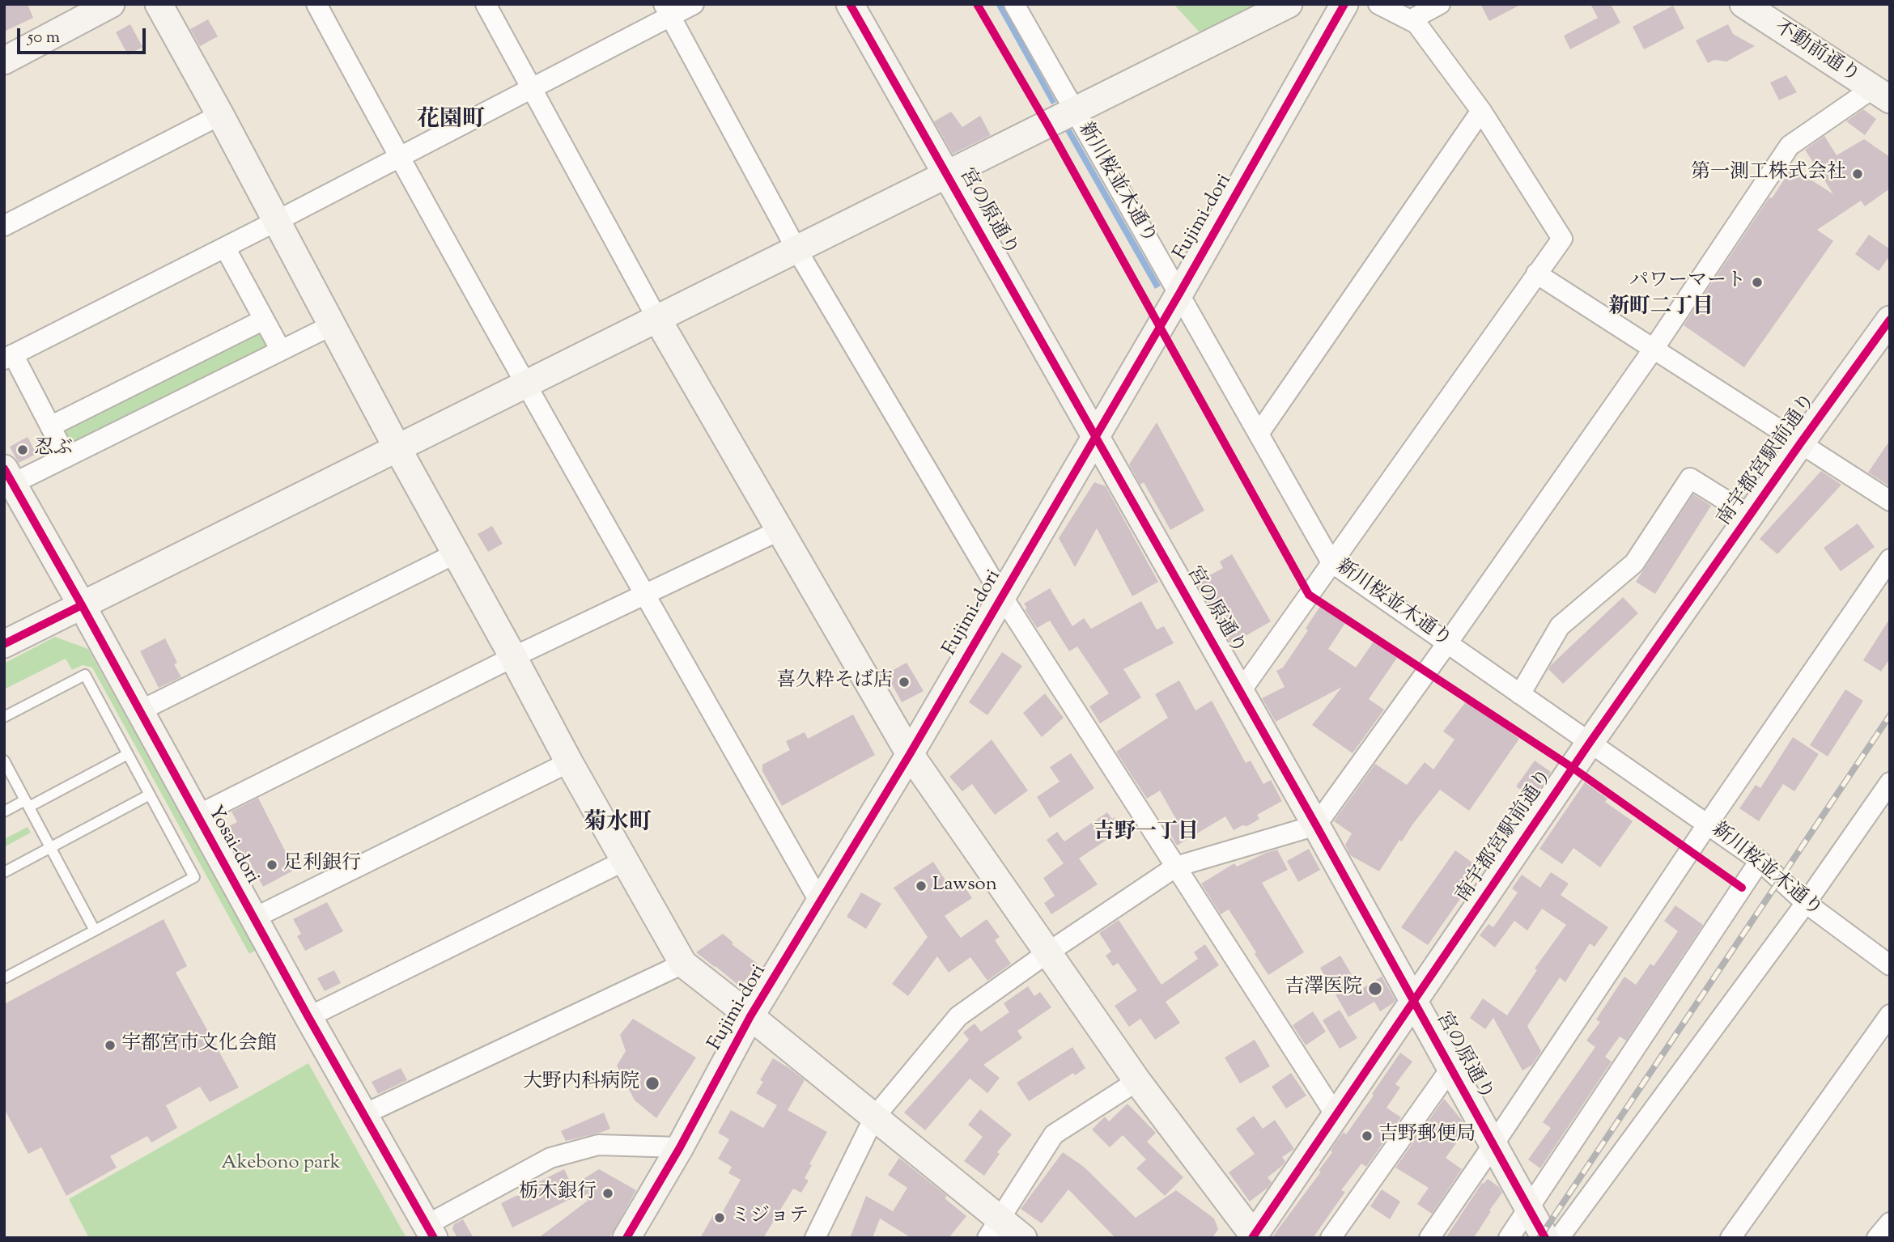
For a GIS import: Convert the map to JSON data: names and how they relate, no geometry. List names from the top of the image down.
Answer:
{
  "streets": {
    "street": [
      "不動前通り",
      "新川桜並木通り",
      "宮の原通り",
      "Fujimi-dori",
      "南宇都宮駅前通り",
      "Yosai-dori"
    ]
  },
  "crossings": [
    ["新川桜並木通り", "Fujimi-dori"],
    ["新川桜並木通り", "南宇都宮駅前通り"],
    ["宮の原通り", "Fujimi-dori"],
    ["宮の原通り", "南宇都宮駅前通り"]
  ],
  "districts": [
    "花園町",
    "新町二丁目",
    "菊水町",
    "吉野一丁目"
  ],
  "parks": ["Akebono park"],
  "places": [
    "第一測工株式会社",
    "パワーマート",
    "忍ぶ",
    "喜久粋そば店",
    "足利銀行",
    "Lawson",
    "吉澤医院",
    "宇都宮市文化会館",
    "大野内科病院",
    "吉野郵便局",
    "栃木銀行",
    "ミジョテ"
  ],
  "scale_bar": "50 m"
}
